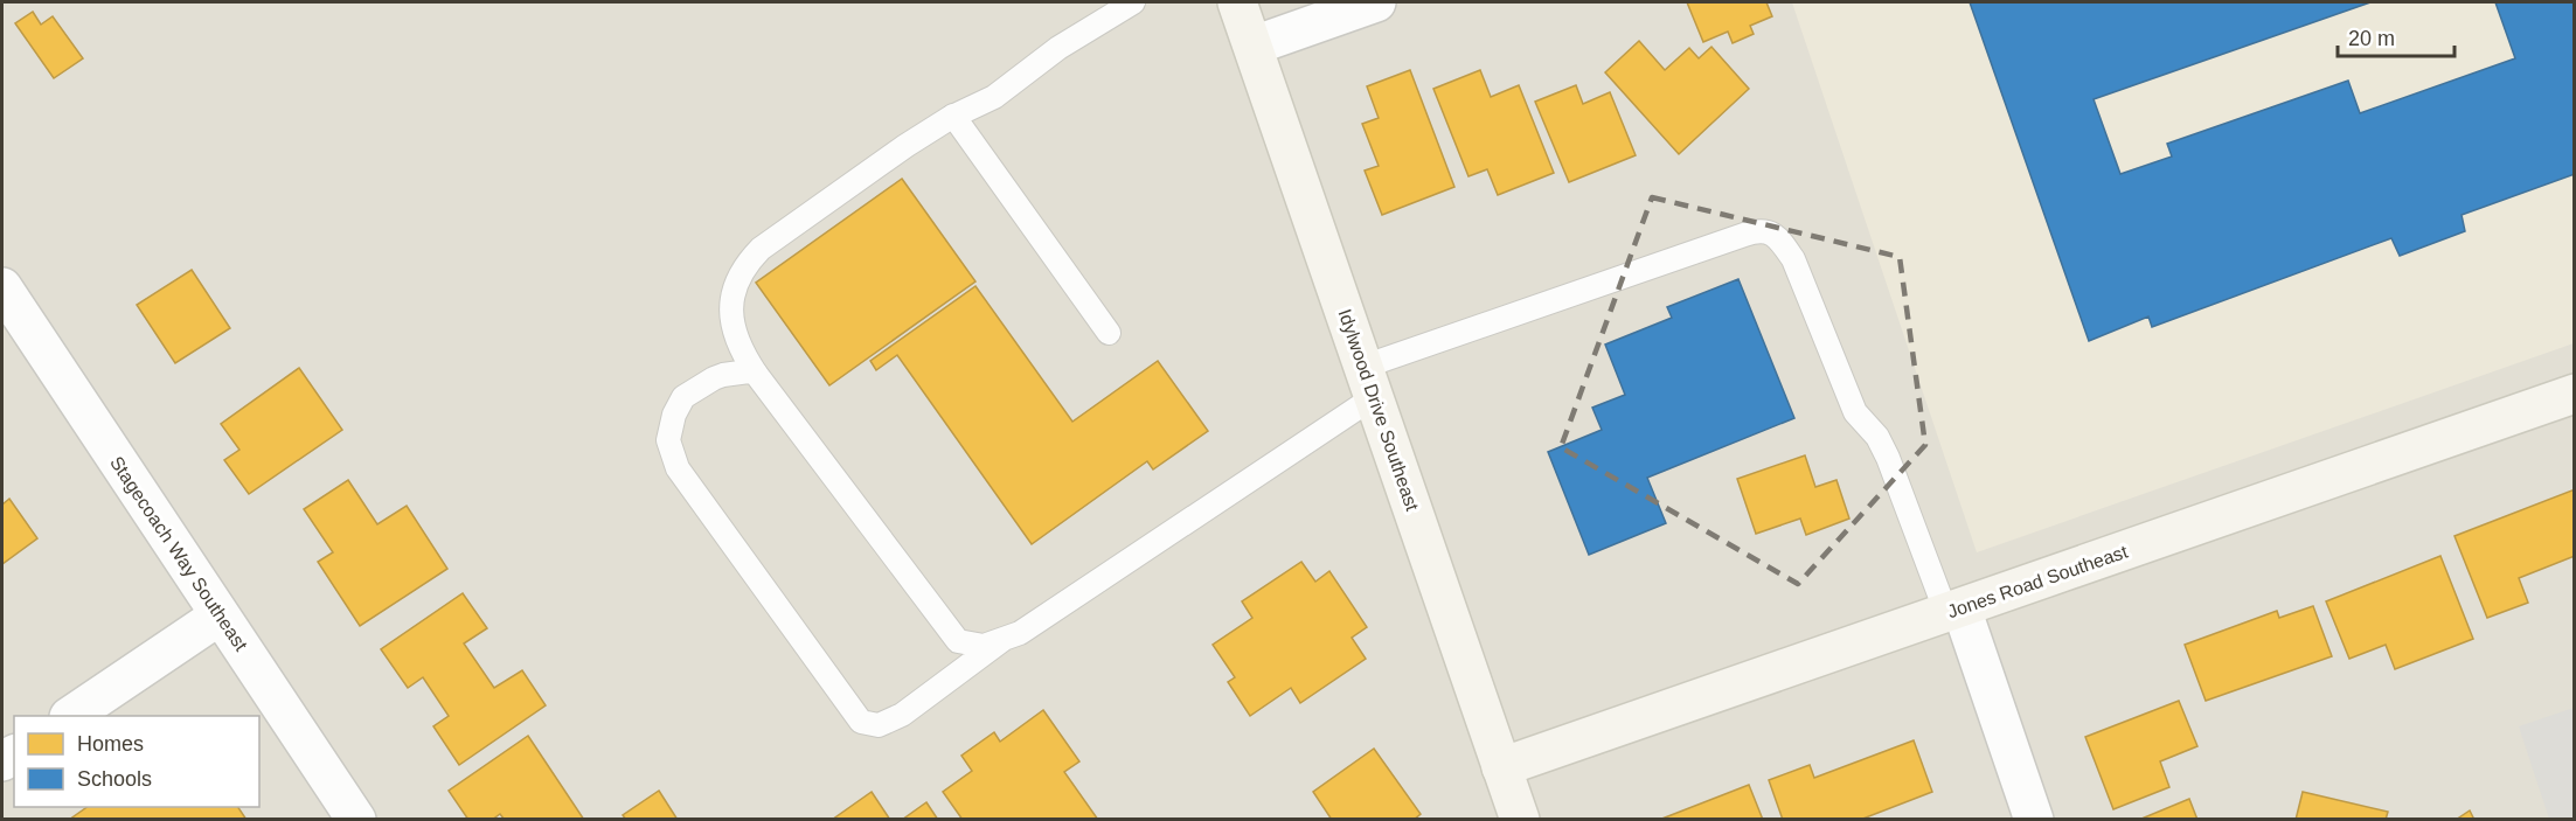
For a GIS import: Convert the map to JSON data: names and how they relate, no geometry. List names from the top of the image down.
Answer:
{
  "streets": {
    "street": ["Idylwood Drive Southeast", "Stagecoach Way Southeast", "Jones Road Southeast"]
  },
  "crossings": [
    ["Idylwood Drive Southeast", "Jones Road Southeast"]
  ],
  "legend": ["Homes", "Schools"],
  "scale_bar": "20 m"
}
